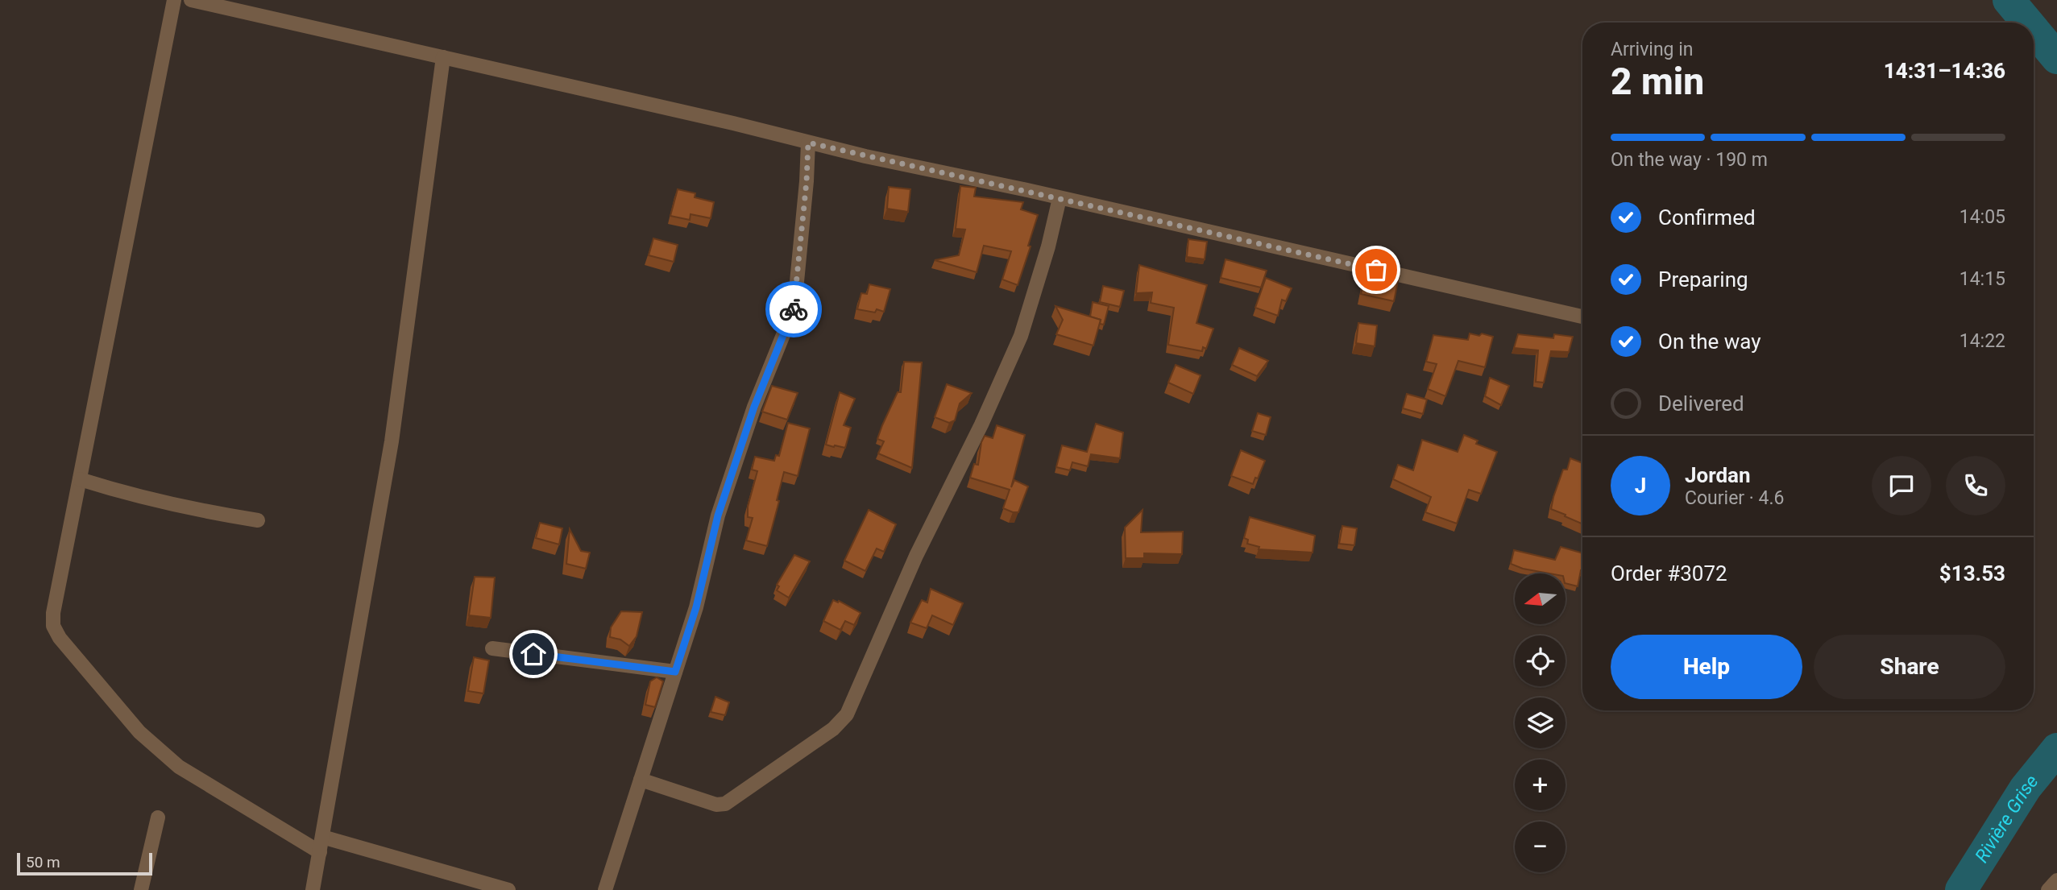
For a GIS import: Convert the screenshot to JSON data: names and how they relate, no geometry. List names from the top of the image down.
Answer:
{
  "water": ["Rivière Grise"],
  "scale_bar": "50 m",
  "north": "left",
  "page": {
    "heading": ["2 min", "Arriving in", "14:31–14:36"],
    "panel": [
      "Jordan",
      "Courier · 4.6",
      "Order #3072",
      "$13.53"
    ],
    "bar": "On the way · 190 m",
    "list": [
      ["Confirmed", "14:05"],
      ["Preparing", "14:15"],
      ["On the way", "14:22"],
      "Delivered"
    ],
    "round": "J",
    "map_buttons": ["+", "−"],
    "buttons": ["Help", "Share"],
    "scale": "50 m"
  }
}
